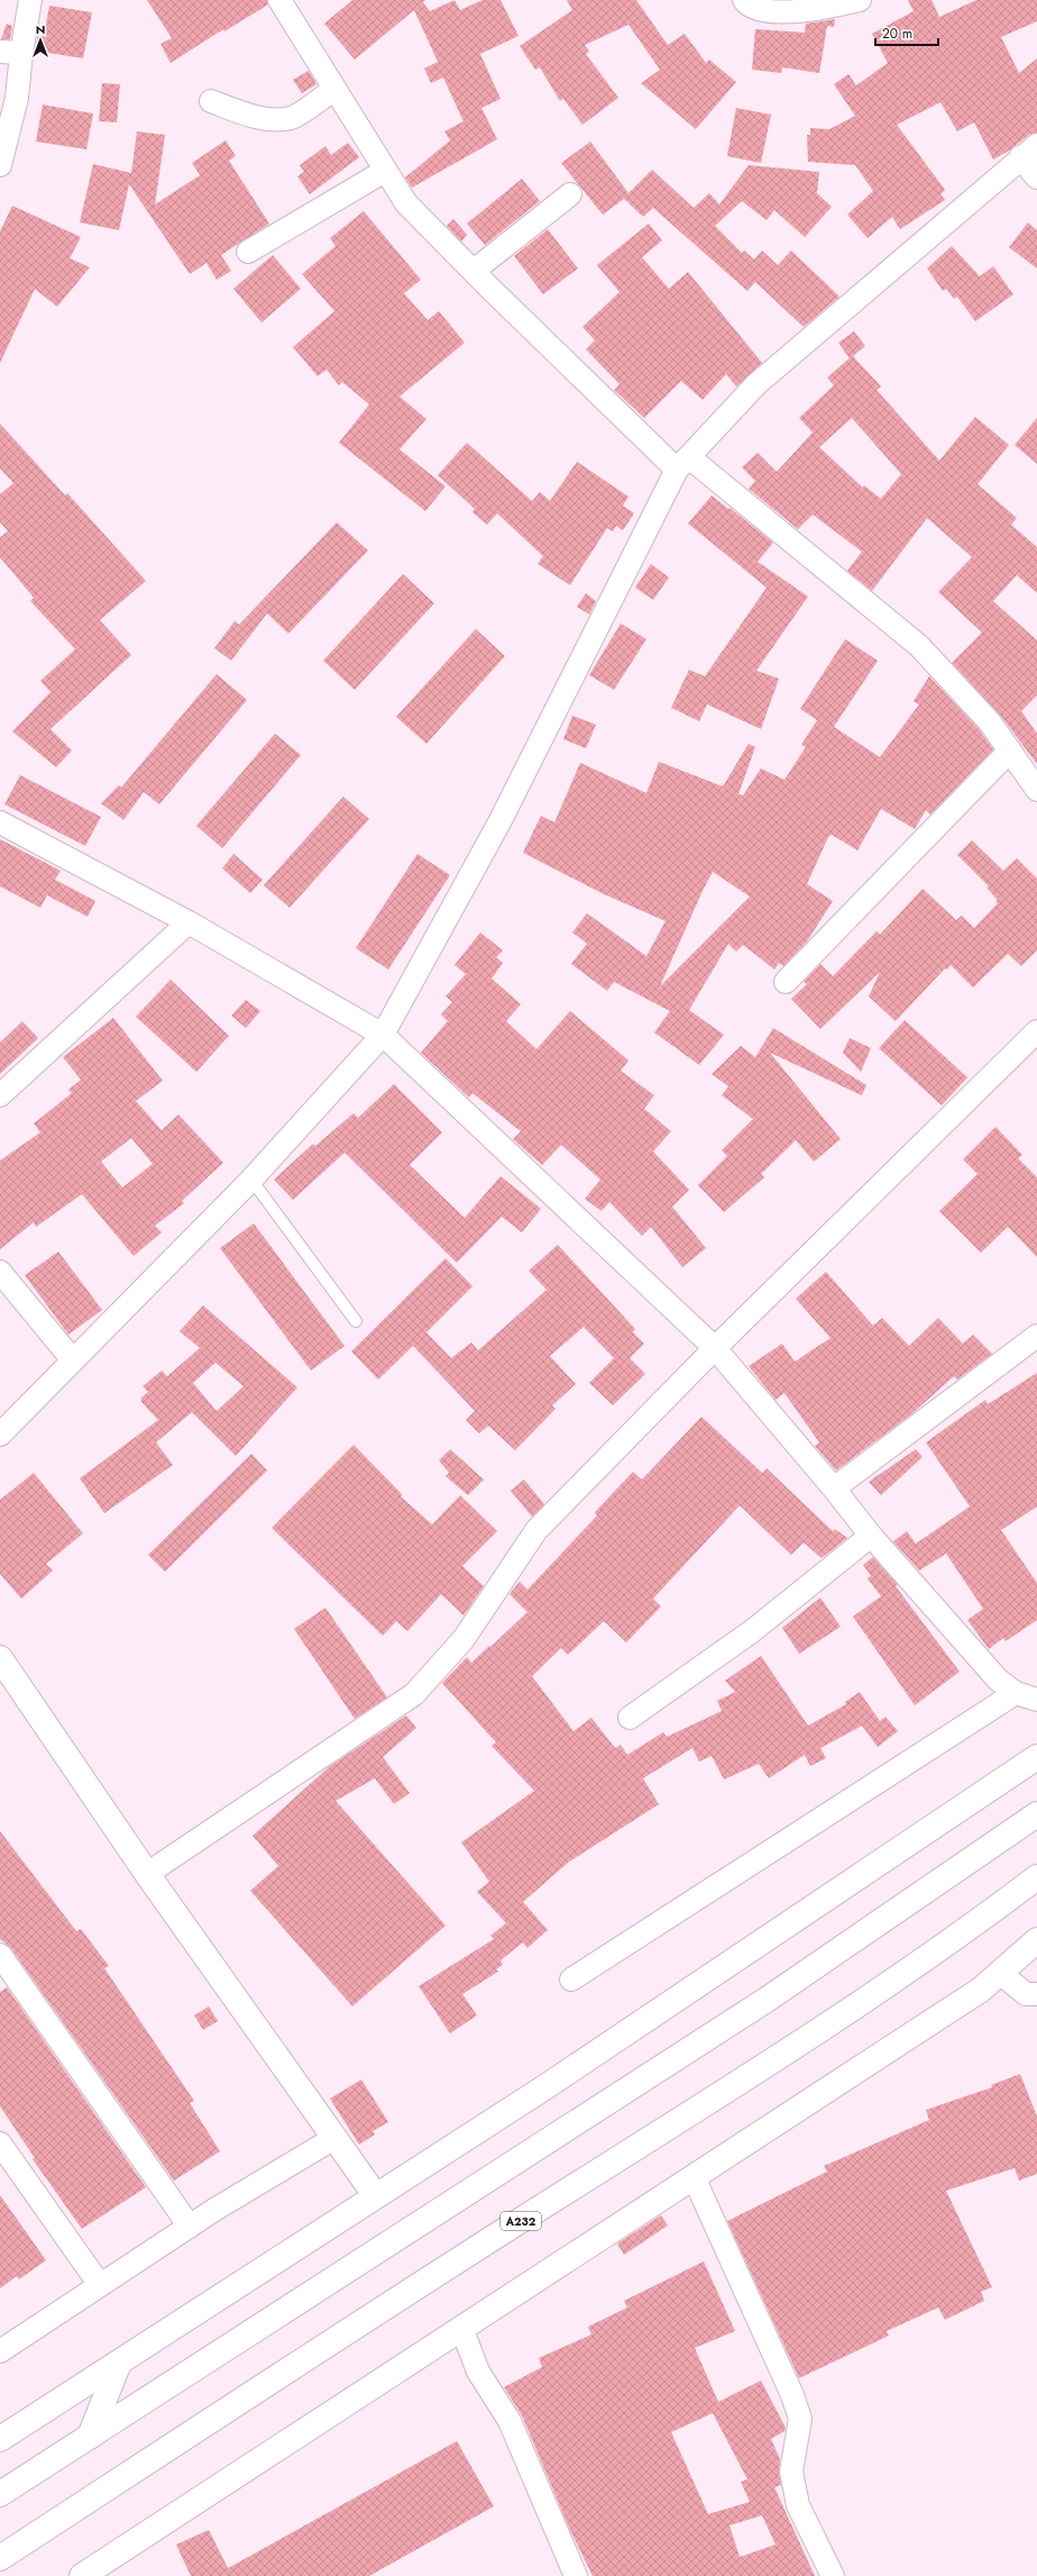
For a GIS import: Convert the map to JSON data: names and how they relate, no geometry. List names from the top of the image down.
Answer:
{
  "streets": {
    "main road": ["A232"]
  },
  "scale_bar": "20 m",
  "north": "top"
}
